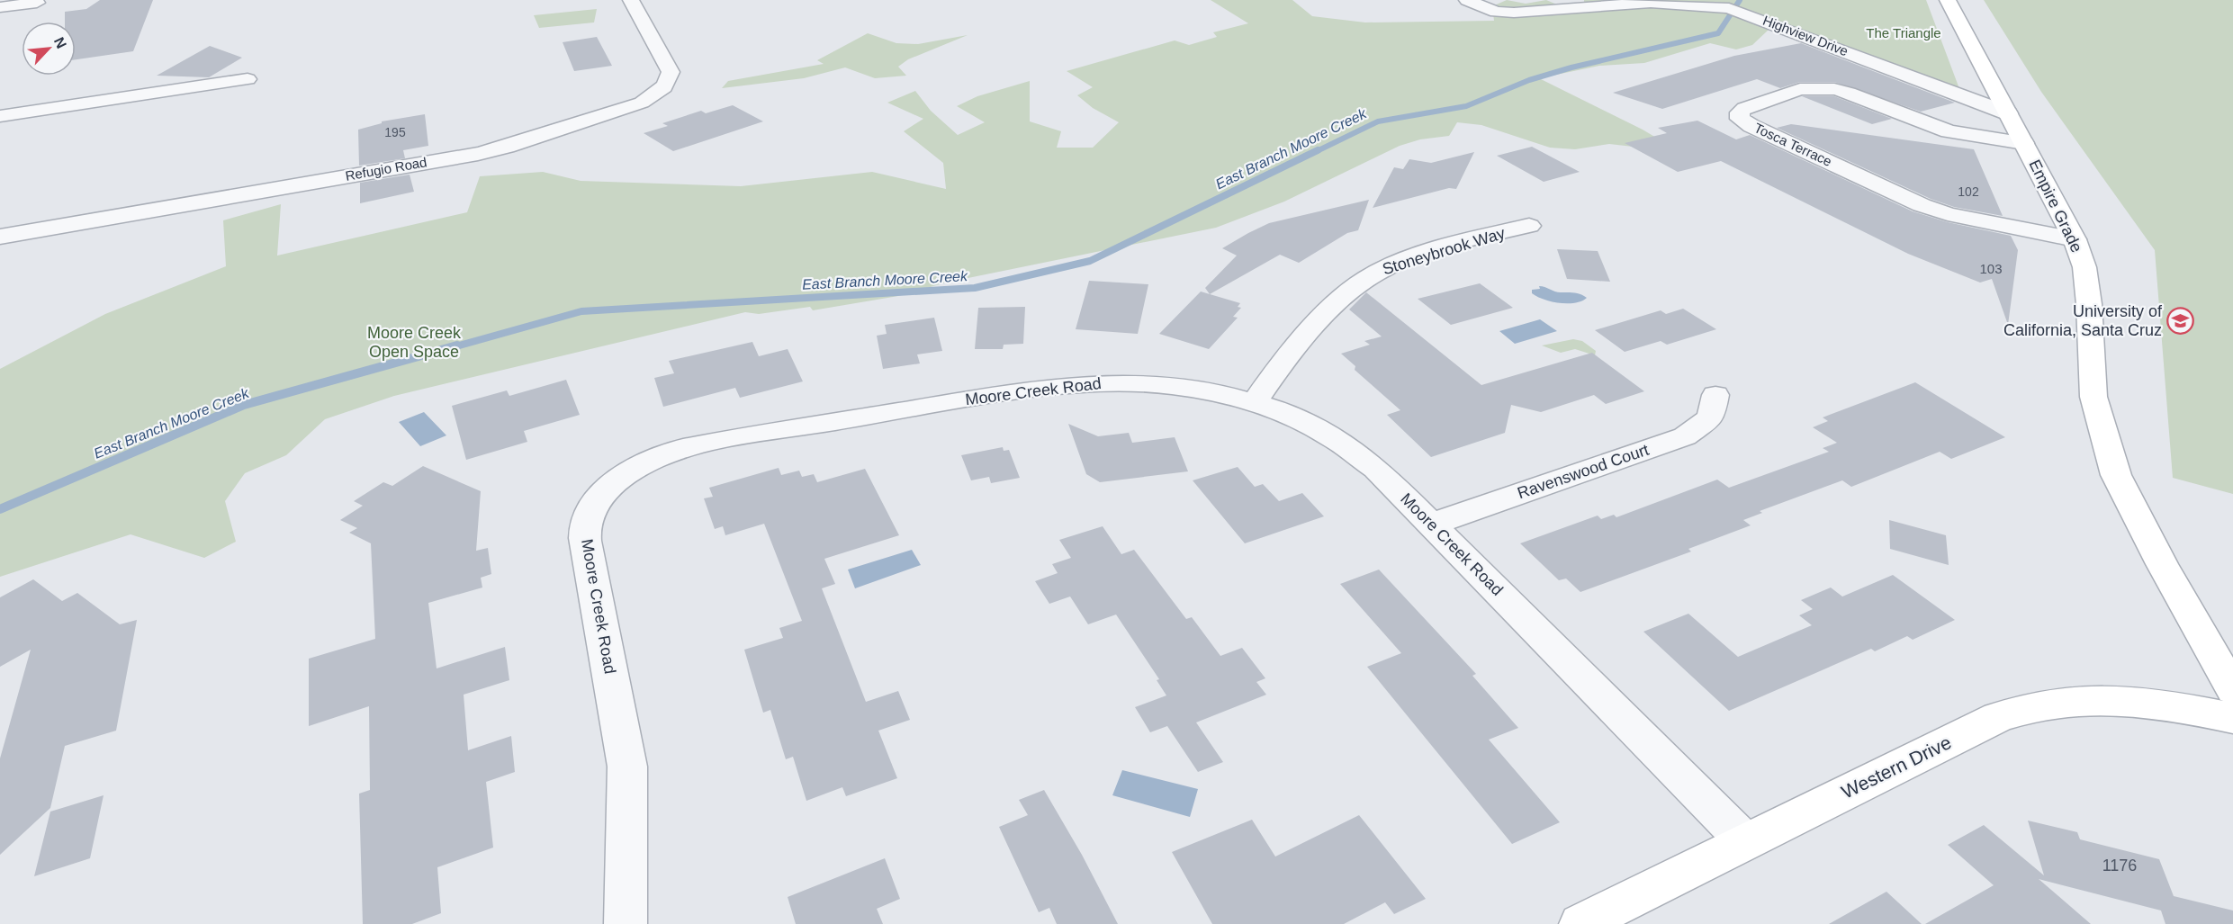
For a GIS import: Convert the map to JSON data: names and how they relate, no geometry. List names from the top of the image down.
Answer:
{
  "streets": {
    "main road": ["Empire Grade", "Western Drive"],
    "street": [
      "Highview Drive",
      "Tosca Terrace",
      "Refugio Road",
      "Stoneybrook Way",
      "Moore Creek Road",
      "Ravenswood Court"
    ]
  },
  "crossings": [
    ["Highview Drive", "Empire Grade"],
    ["Tosca Terrace", "Empire Grade"],
    ["Stoneybrook Way", "Moore Creek Road"],
    ["Moore Creek Road", "Ravenswood Court"],
    ["Moore Creek Road", "Western Drive"]
  ],
  "water": ["East Branch Moore Creek"],
  "parks": ["The Triangle", "Moore Creek Open Space"],
  "places": {
    "school or university": ["University of California, Santa Cruz"]
  },
  "house_numbers": [
    "195",
    "102",
    "103",
    "1176"
  ],
  "north": "top right"
}
